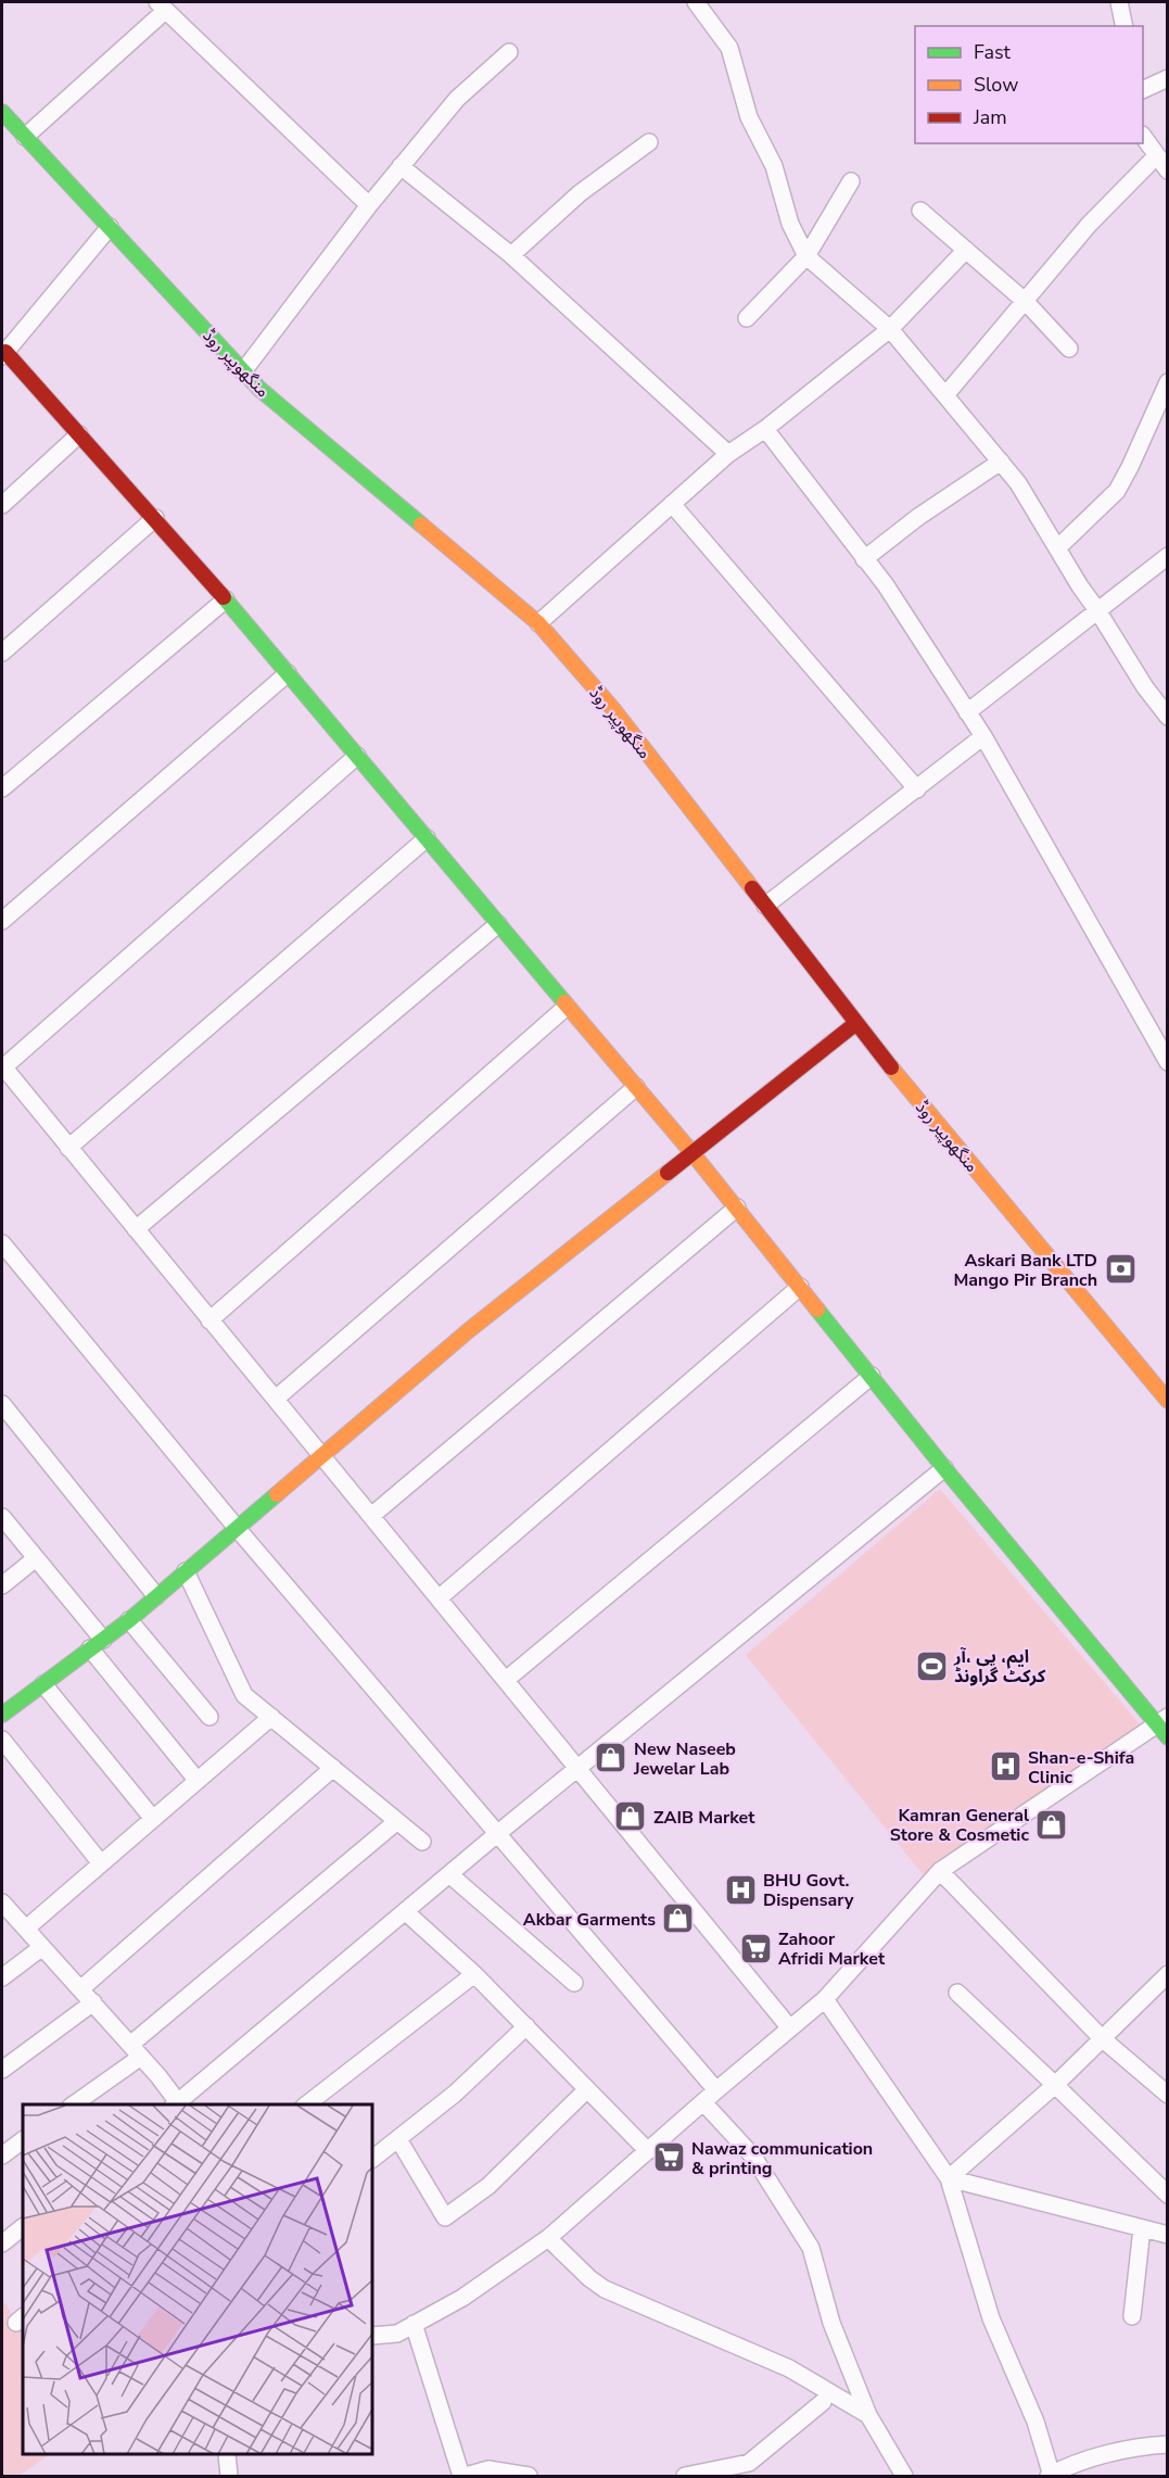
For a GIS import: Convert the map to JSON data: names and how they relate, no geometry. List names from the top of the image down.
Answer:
{
  "streets": {
    "street": ["منگھوپیر روڈ"]
  },
  "places": {
    "bank": ["Askari Bank LTD Mango Pir Branch"],
    "sports": ["ایم، پی ،آر کرکٹ گراونڈ"],
    "shop": [
      "New Naseeb Jewelar Lab",
      "ZAIB Market",
      "Kamran General Store & Cosmetic",
      "Akbar Garments"
    ],
    "hospital": ["Shan-e-Shifa Clinic", "BHU Govt. Dispensary"],
    "supermarket": ["Zahoor Afridi Market", "Nawaz communication & printing"]
  },
  "legend": ["Fast", "Slow", "Jam"]
}
